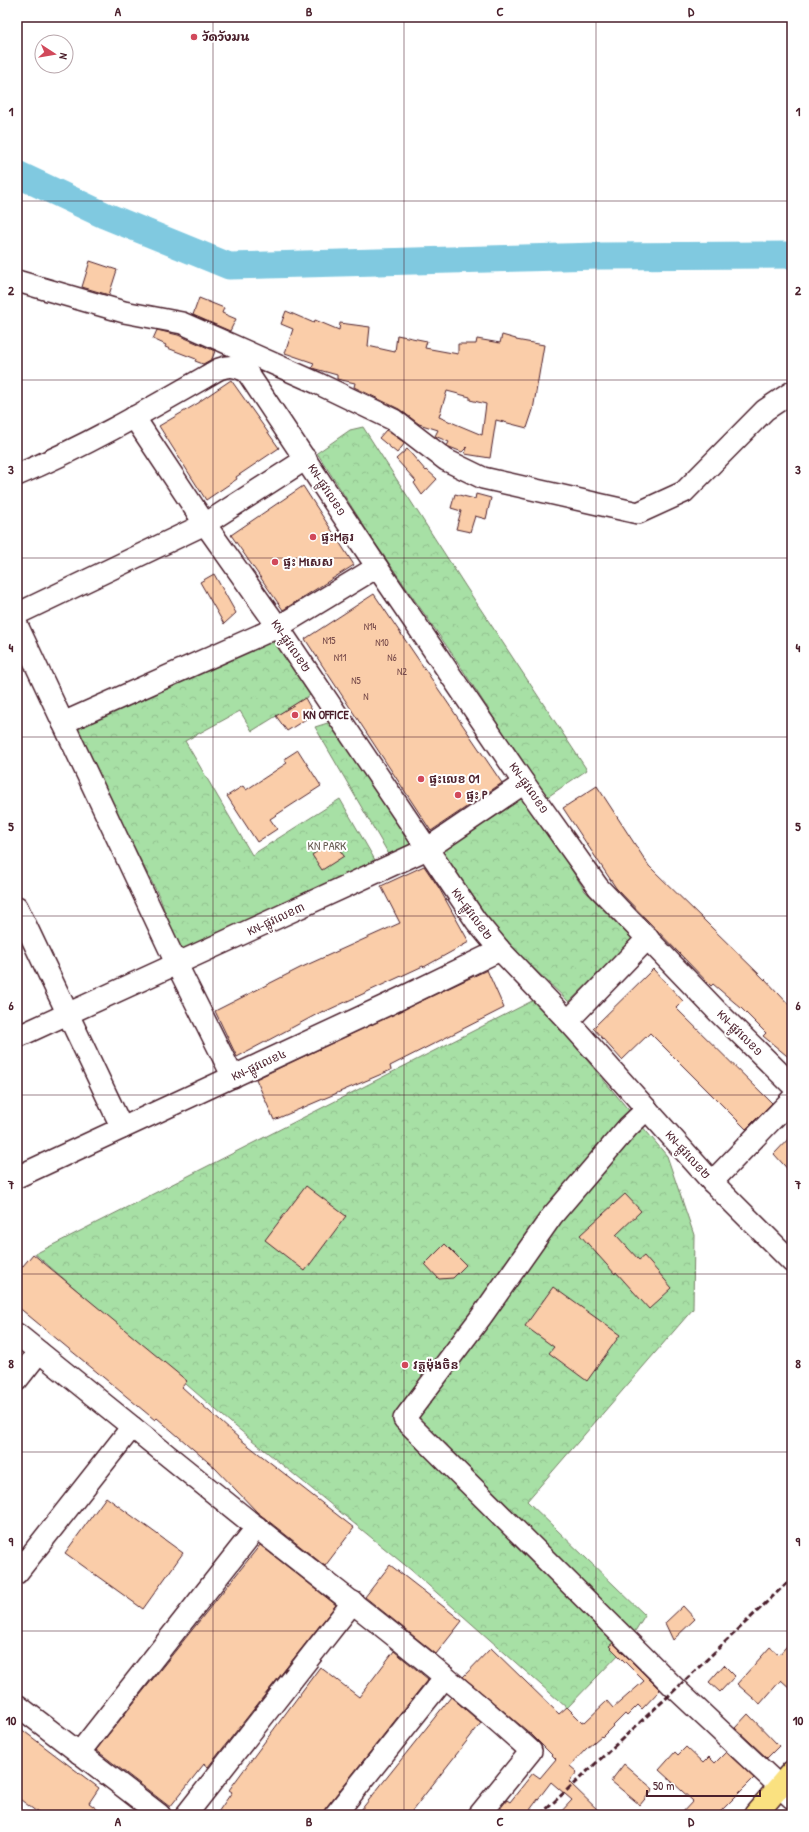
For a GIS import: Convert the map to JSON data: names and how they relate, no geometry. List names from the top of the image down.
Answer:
{
  "streets": {
    "street": [
      "KN-ផ្លូវលេខ១",
      "KN-ផ្លូវលេខ២",
      "KN-ផ្លូវលេខ៣",
      "KN-ផ្លូវលេខ៤"
    ]
  },
  "crossings": [
    ["KN-ផ្លូវលេខ១", "KN-ផ្លូវលេខ២"],
    ["KN-ផ្លូវលេខ១", "KN-ផ្លូវលេខ៣"],
    ["KN-ផ្លូវលេខ២", "KN-ផ្លូវលេខ៣"],
    ["KN-ផ្លូវលេខ២", "KN-ផ្លូវលេខ៤"]
  ],
  "parks": ["KN PARK"],
  "places": [
    "วัดวังมน",
    "ផ្ទះMគូរ",
    "ផ្ទះ Mសេស",
    "KN OFFICE",
    "ផ្ទះលេខ O1",
    "ផ្ទះ P",
    "វត្តម៉ុងចិន"
  ],
  "house_numbers": [
    "N14",
    "N15",
    "N10",
    "N11",
    "N6",
    "N2",
    "N5",
    "N"
  ],
  "scale_bar": "50 m",
  "north": "right",
  "grid": {
    "columns": [
      "A",
      "B",
      "C",
      "D"
    ],
    "rows": [
      "1",
      "2",
      "3",
      "4",
      "5",
      "6",
      "7",
      "8",
      "9",
      "10"
    ]
  }
}
